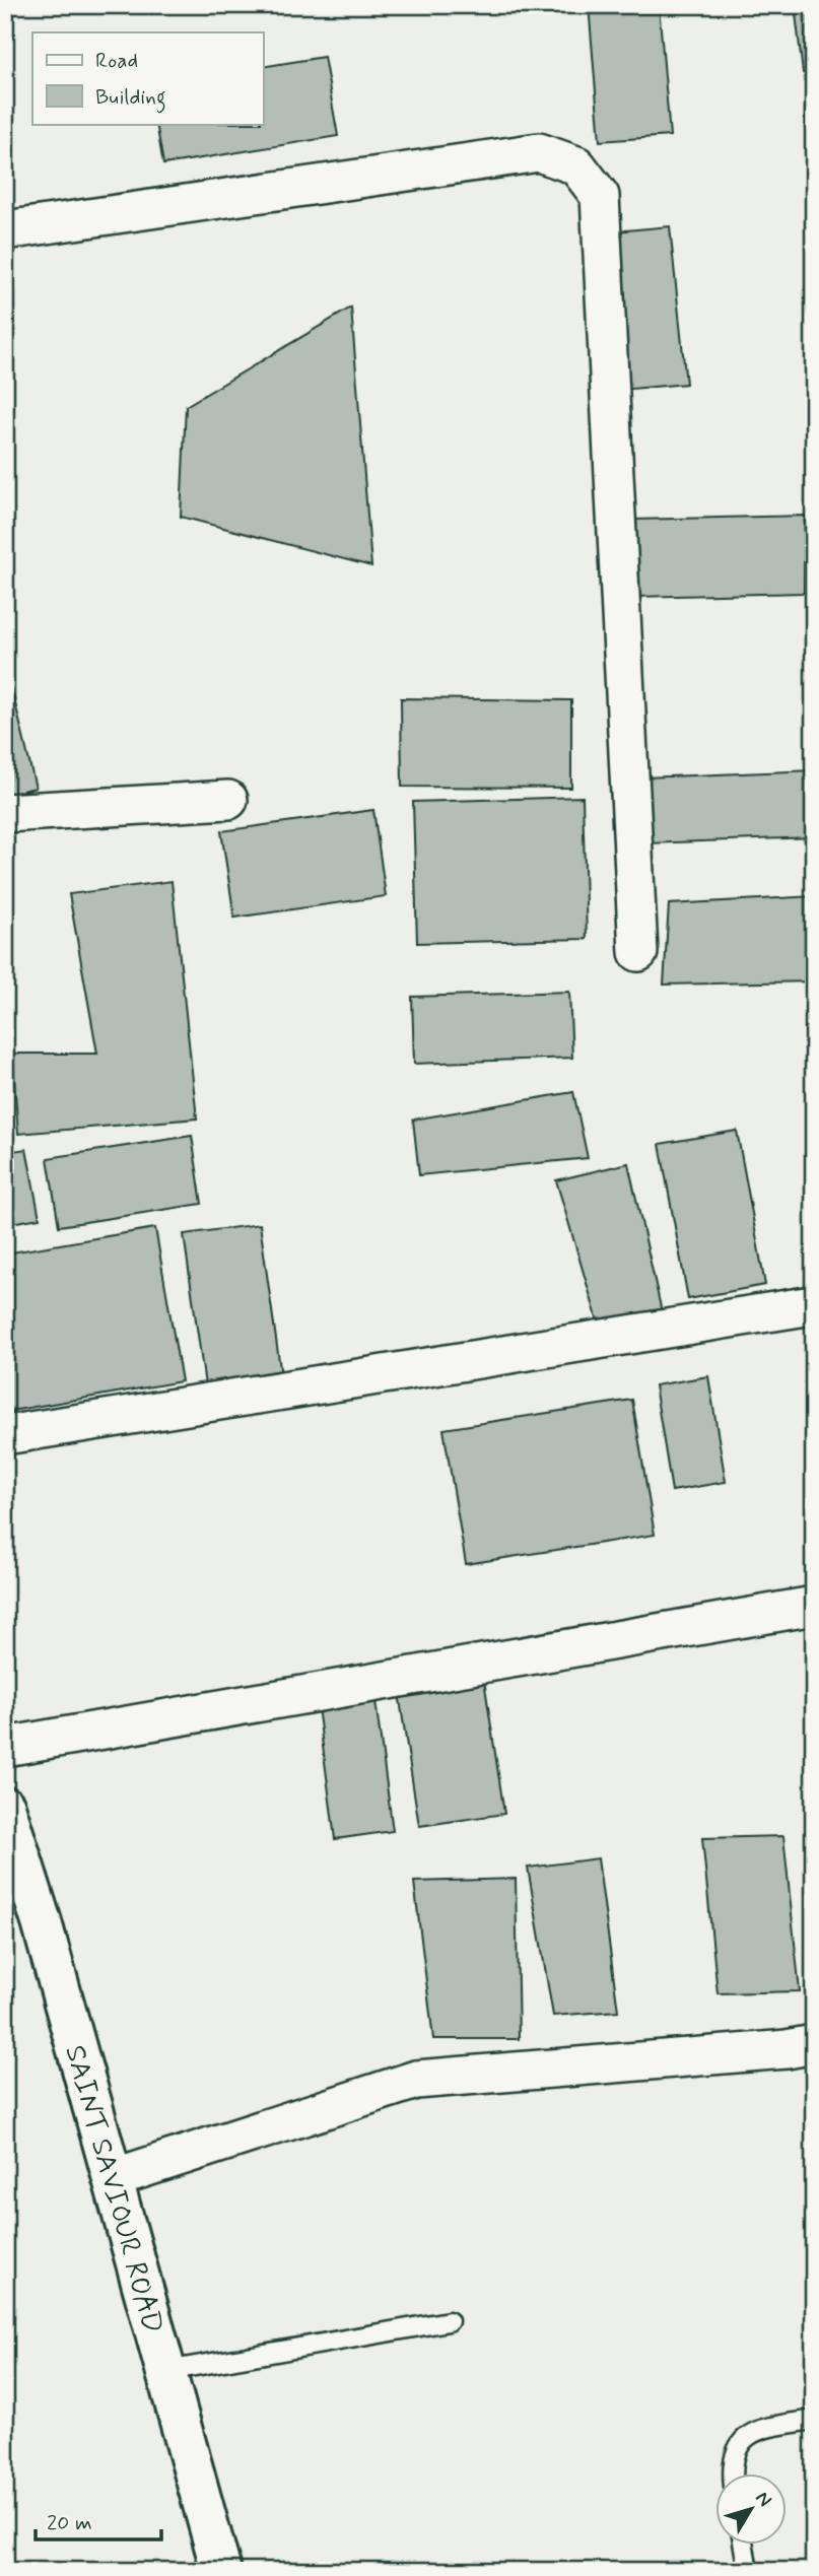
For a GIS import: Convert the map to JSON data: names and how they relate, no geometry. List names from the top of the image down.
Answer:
{
  "streets": {
    "street": ["SAINT SAVIOUR ROAD"]
  },
  "legend": ["Road", "Building"],
  "scale_bar": "20 m",
  "north": "top right"
}
